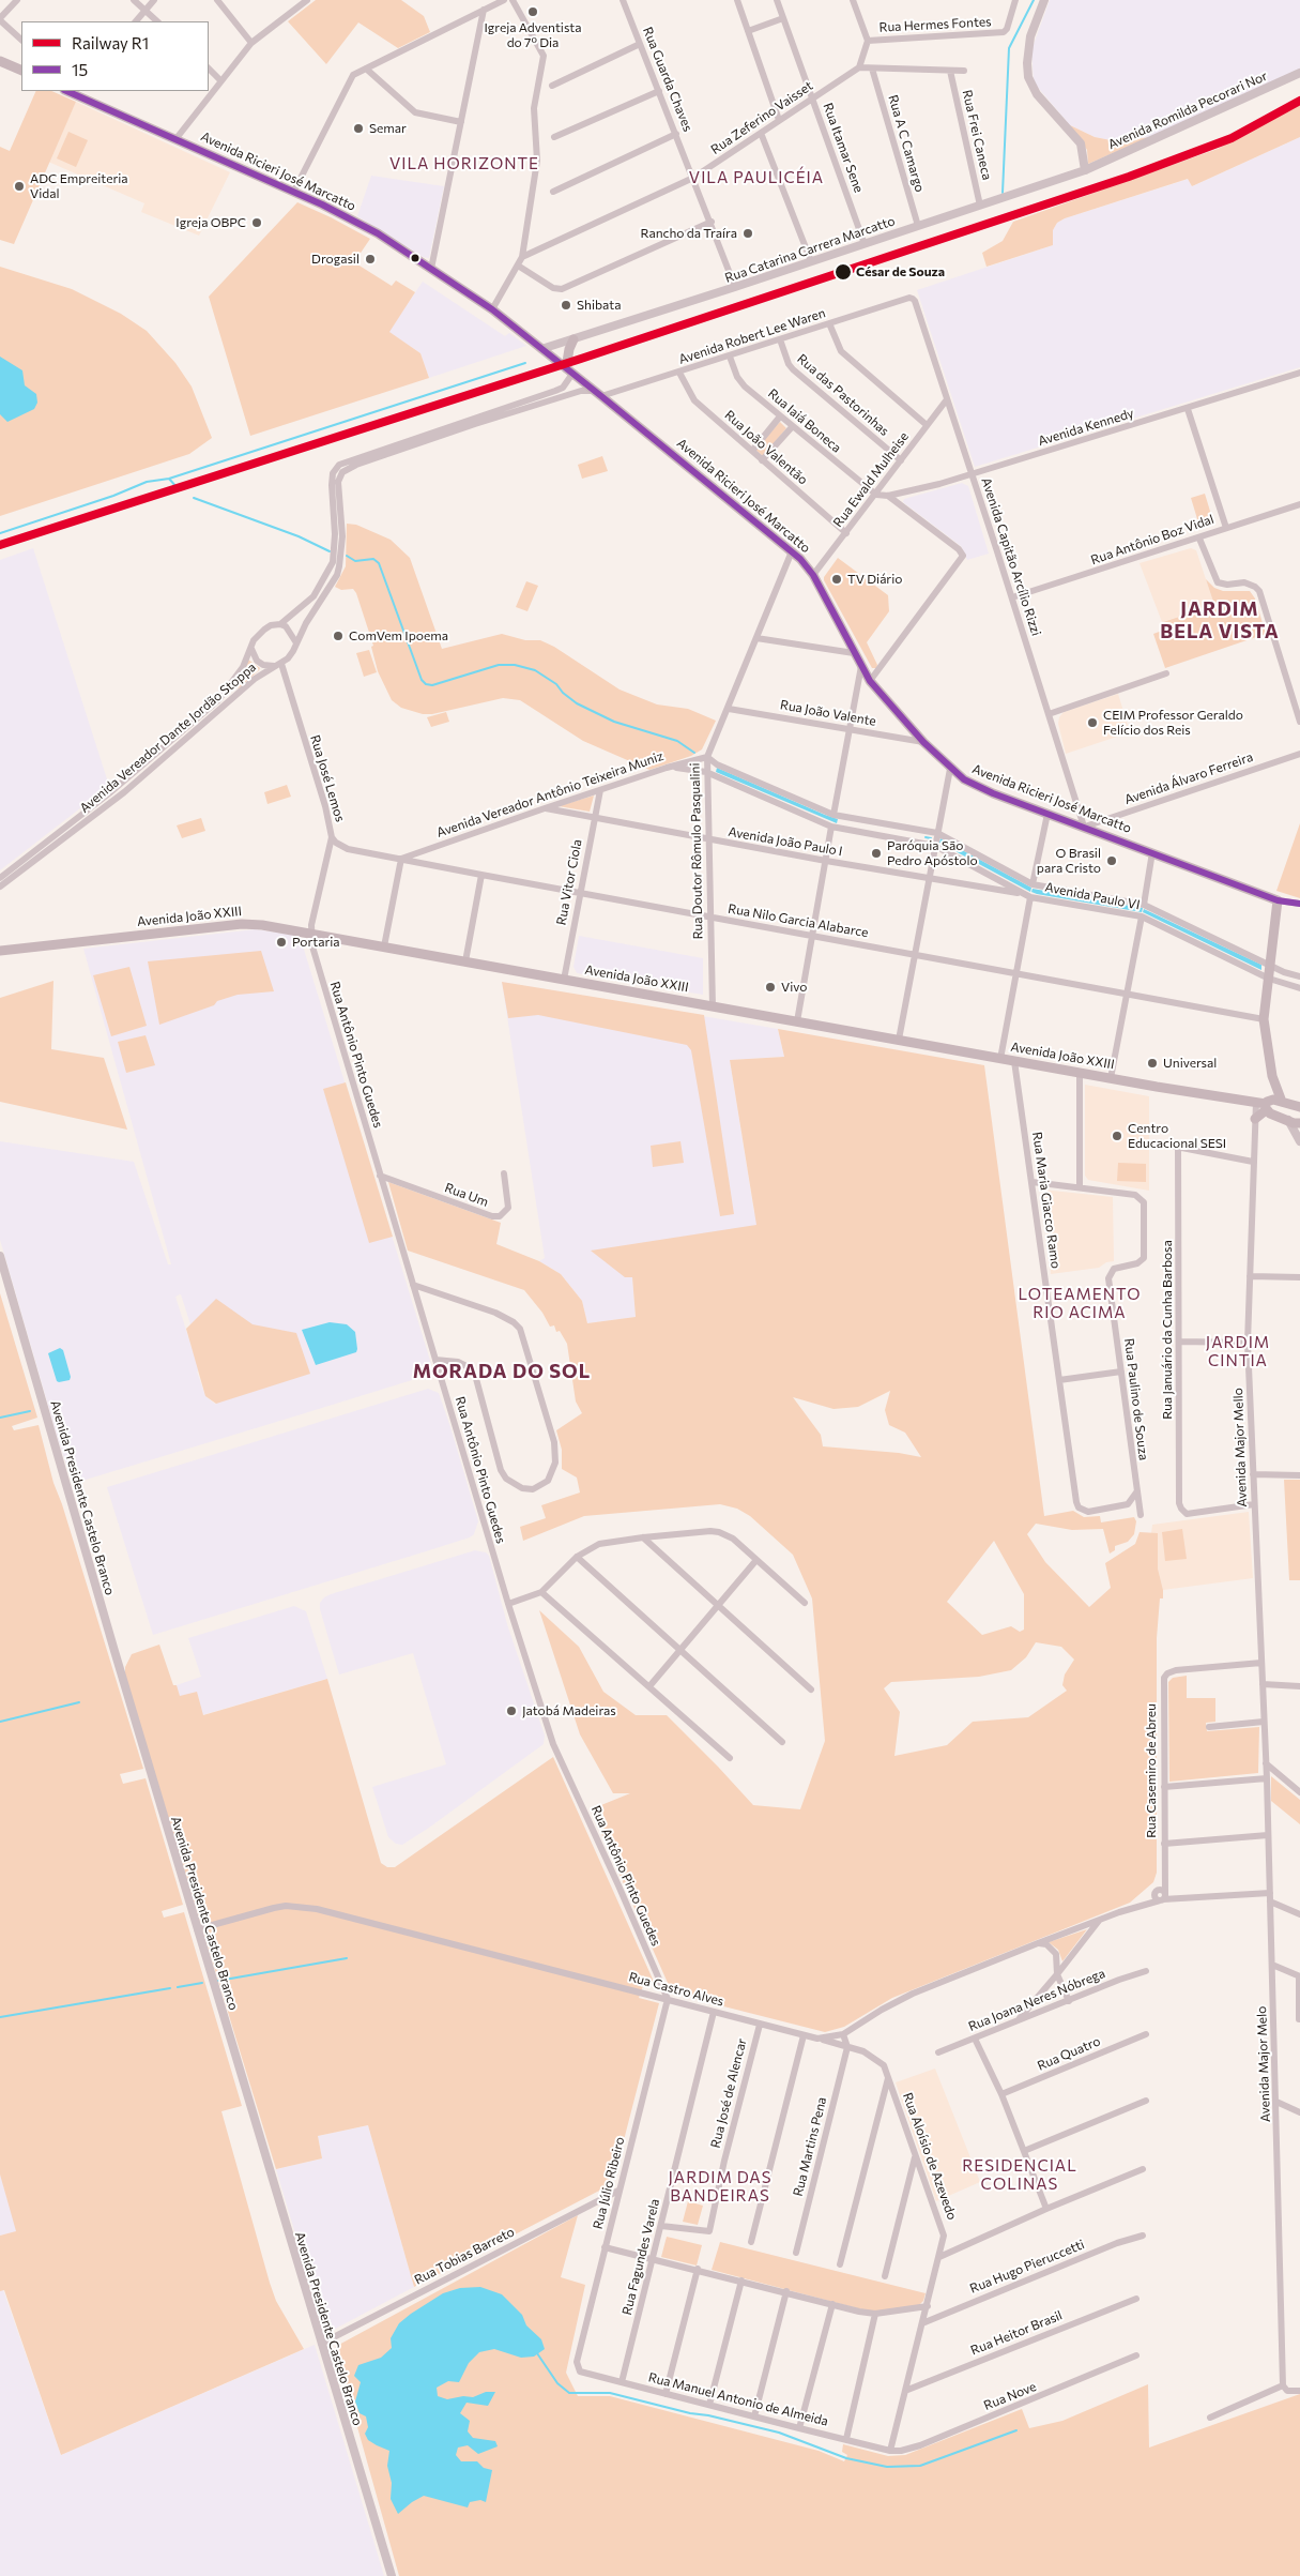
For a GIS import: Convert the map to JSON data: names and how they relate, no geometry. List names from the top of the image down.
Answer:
{
  "streets": {
    "main road": ["Avenida Ricieri José Marcatto", "Avenida João XXIII"],
    "street": [
      "Rua Hermes Fontes",
      "Rua Guarda Chaves",
      "Avenida Romilda Pecorari Nor",
      "Rua Zeferino Vaisset",
      "Rua Frei Caneca",
      "Rua A C Camargo",
      "Rua Itamar Sene",
      "Rua Catarina Carrera Marcatto",
      "Avenida Robert Lee Waren",
      "Rua das Pastorinhas",
      "Rua Iaiá Boneca",
      "Avenida Kennedy",
      "Rua João Valentão",
      "Rua Ewald Mulheise",
      "Rua Antônio Boz Vidal",
      "Avenida Capitão Arcílio Rizzi",
      "Rua João Valente",
      "Avenida Vereador Dante Jordão Stoppa",
      "Rua José Lemos",
      "Avenida Álvaro Ferreira",
      "Avenida Vereador Antônio Teixeira Muniz",
      "Avenida João Paulo I",
      "Rua Doutor Rômulo Pasqualini",
      "Rua Vitor Ciola",
      "Avenida Paulo VI",
      "Rua Nilo Garcia Alabarce",
      "Rua Antônio Pinto Guedes",
      "Rua Um",
      "Rua Maria Giacco Ramo",
      "Rua Januário da Cunha Barbosa",
      "Rua Paulino de Souza",
      "Avenida Major Mello",
      "Avenida Presidente Castelo Branco",
      "Rua Casemiro de Abreu",
      "Rua Castro Alves",
      "Rua Joana Neres Nóbrega",
      "Rua Quatro",
      "Avenida Major Melo",
      "Rua José de Alencar",
      "Rua Martins Pena",
      "Rua Aloísio de Azevedo",
      "Rua Júlio Ribeiro",
      "Rua Tobias Barreto",
      "Rua Fagundes Varela",
      "Rua Hugo Pieruccetti",
      "Rua Heitor Brasil",
      "Rua Nove",
      "Rua Manuel Antonio de Almeida"
    ]
  },
  "crossings": [
    ["Rua Guarda Chaves", "Rua Zeferino Vaisset"],
    ["Rua Guarda Chaves", "Rua Catarina Carrera Marcatto"],
    ["Avenida Romilda Pecorari Nor", "Rua Catarina Carrera Marcatto"],
    ["Rua Zeferino Vaisset", "Rua Itamar Sene"],
    ["Rua Frei Caneca", "Rua Catarina Carrera Marcatto"],
    ["Rua A C Camargo", "Rua Catarina Carrera Marcatto"],
    ["Rua Itamar Sene", "Rua Catarina Carrera Marcatto"],
    ["Avenida Ricieri José Marcatto", "Rua Catarina Carrera Marcatto"],
    ["Avenida Ricieri José Marcatto", "Avenida Robert Lee Waren"],
    ["Avenida Ricieri José Marcatto", "Rua Ewald Mulheise"],
    ["Avenida Ricieri José Marcatto", "Avenida Capitão Arcílio Rizzi"],
    ["Avenida Ricieri José Marcatto", "Rua João Valente"],
    ["Avenida Ricieri José Marcatto", "Avenida Álvaro Ferreira"],
    ["Avenida Ricieri José Marcatto", "Rua Doutor Rômulo Pasqualini"],
    ["Avenida Robert Lee Waren", "Rua das Pastorinhas"],
    ["Avenida Robert Lee Waren", "Rua Iaiá Boneca"],
    ["Avenida Robert Lee Waren", "Rua João Valentão"],
    ["Avenida Robert Lee Waren", "Avenida Capitão Arcílio Rizzi"],
    ["Avenida Robert Lee Waren", "Avenida Vereador Dante Jordão Stoppa"],
    ["Rua das Pastorinhas", "Rua Ewald Mulheise"],
    ["Rua Iaiá Boneca", "Avenida Kennedy"],
    ["Rua Iaiá Boneca", "Rua Ewald Mulheise"],
    ["Avenida Kennedy", "Rua Ewald Mulheise"],
    ["Avenida Kennedy", "Avenida Capitão Arcílio Rizzi"],
    ["Rua João Valentão", "Rua Ewald Mulheise"],
    ["Rua Ewald Mulheise", "Avenida Capitão Arcílio Rizzi"],
    ["Rua Antônio Boz Vidal", "Avenida Capitão Arcílio Rizzi"],
    ["Avenida Capitão Arcílio Rizzi", "Avenida Álvaro Ferreira"],
    ["Rua João Valente", "Rua Doutor Rômulo Pasqualini"],
    ["Avenida Vereador Dante Jordão Stoppa", "Rua José Lemos"],
    ["Rua José Lemos", "Avenida João XXIII"],
    ["Rua José Lemos", "Rua Nilo Garcia Alabarce"],
    ["Rua José Lemos", "Rua Antônio Pinto Guedes"],
    ["Avenida Vereador Antônio Teixeira Muniz", "Avenida João Paulo I"],
    ["Avenida Vereador Antônio Teixeira Muniz", "Rua Doutor Rômulo Pasqualini"],
    ["Avenida Vereador Antônio Teixeira Muniz", "Rua Vitor Ciola"],
    ["Avenida Vereador Antônio Teixeira Muniz", "Avenida Paulo VI"],
    ["Avenida Vereador Antônio Teixeira Muniz", "Rua Nilo Garcia Alabarce"],
    ["Avenida João Paulo I", "Rua Doutor Rômulo Pasqualini"],
    ["Avenida João Paulo I", "Rua Vitor Ciola"],
    ["Avenida João Paulo I", "Avenida Paulo VI"],
    ["Rua Doutor Rômulo Pasqualini", "Avenida Paulo VI"],
    ["Rua Doutor Rômulo Pasqualini", "Avenida João XXIII"],
    ["Rua Doutor Rômulo Pasqualini", "Rua Nilo Garcia Alabarce"],
    ["Rua Vitor Ciola", "Avenida João XXIII"],
    ["Rua Vitor Ciola", "Rua Nilo Garcia Alabarce"],
    ["Avenida João XXIII", "Rua Antônio Pinto Guedes"],
    ["Avenida João XXIII", "Rua Maria Giacco Ramo"],
    ["Rua Antônio Pinto Guedes", "Rua Um"],
    ["Rua Antônio Pinto Guedes", "Rua Castro Alves"],
    ["Rua Antônio Pinto Guedes", "Rua Júlio Ribeiro"],
    ["Rua Maria Giacco Ramo", "Rua Paulino de Souza"],
    ["Rua Januário da Cunha Barbosa", "Avenida Major Mello"],
    ["Avenida Major Mello", "Rua Casemiro de Abreu"],
    ["Avenida Major Mello", "Avenida Major Melo"],
    ["Avenida Presidente Castelo Branco", "Rua Castro Alves"],
    ["Avenida Presidente Castelo Branco", "Rua Tobias Barreto"],
    ["Rua Casemiro de Abreu", "Rua Castro Alves"],
    ["Rua Casemiro de Abreu", "Avenida Major Melo"],
    ["Rua Castro Alves", "Avenida Major Melo"],
    ["Rua Castro Alves", "Rua José de Alencar"],
    ["Rua Castro Alves", "Rua Aloísio de Azevedo"],
    ["Rua Castro Alves", "Rua Júlio Ribeiro"],
    ["Rua Castro Alves", "Rua Fagundes Varela"],
    ["Rua José de Alencar", "Rua Fagundes Varela"],
    ["Rua Martins Pena", "Rua Aloísio de Azevedo"],
    ["Rua Aloísio de Azevedo", "Rua Hugo Pieruccetti"],
    ["Rua Aloísio de Azevedo", "Rua Heitor Brasil"],
    ["Rua Aloísio de Azevedo", "Rua Nove"],
    ["Rua Aloísio de Azevedo", "Rua Manuel Antonio de Almeida"],
    ["Rua Júlio Ribeiro", "Rua Tobias Barreto"],
    ["Rua Júlio Ribeiro", "Rua Manuel Antonio de Almeida"],
    ["Rua Fagundes Varela", "Rua Manuel Antonio de Almeida"],
    ["Rua Nove", "Rua Manuel Antonio de Almeida"]
  ],
  "districts": [
    "VILA HORIZONTE",
    "VILA PAULICÉIA",
    "JARDIM BELA VISTA",
    "LOTEAMENTO RIO ACIMA",
    "JARDIM CINTIA",
    "MORADA DO SOL",
    "RESIDENCIAL COLINAS",
    "JARDIM DAS BANDEIRAS"
  ],
  "places": [
    "Igreja Adventista do 7º Dia",
    "Semar",
    "ADC Empreiteria Vidal",
    "Igreja OBPC",
    "Rancho da Traíra",
    "Drogasil",
    "César de Souza",
    "Shibata",
    "TV Diário",
    "ComVem Ipoema",
    "CEIM Professor Geraldo Felício dos Reis",
    "Paróquia São Pedro Apóstolo",
    "O Brasil para Cristo",
    "Portaria",
    "Vivo",
    "Universal",
    "Centro Educacional SESI",
    "Jatobá Madeiras"
  ],
  "lines": ["transit line 15", "rail line R1"],
  "legend": ["Railway R1", "15"]
}
